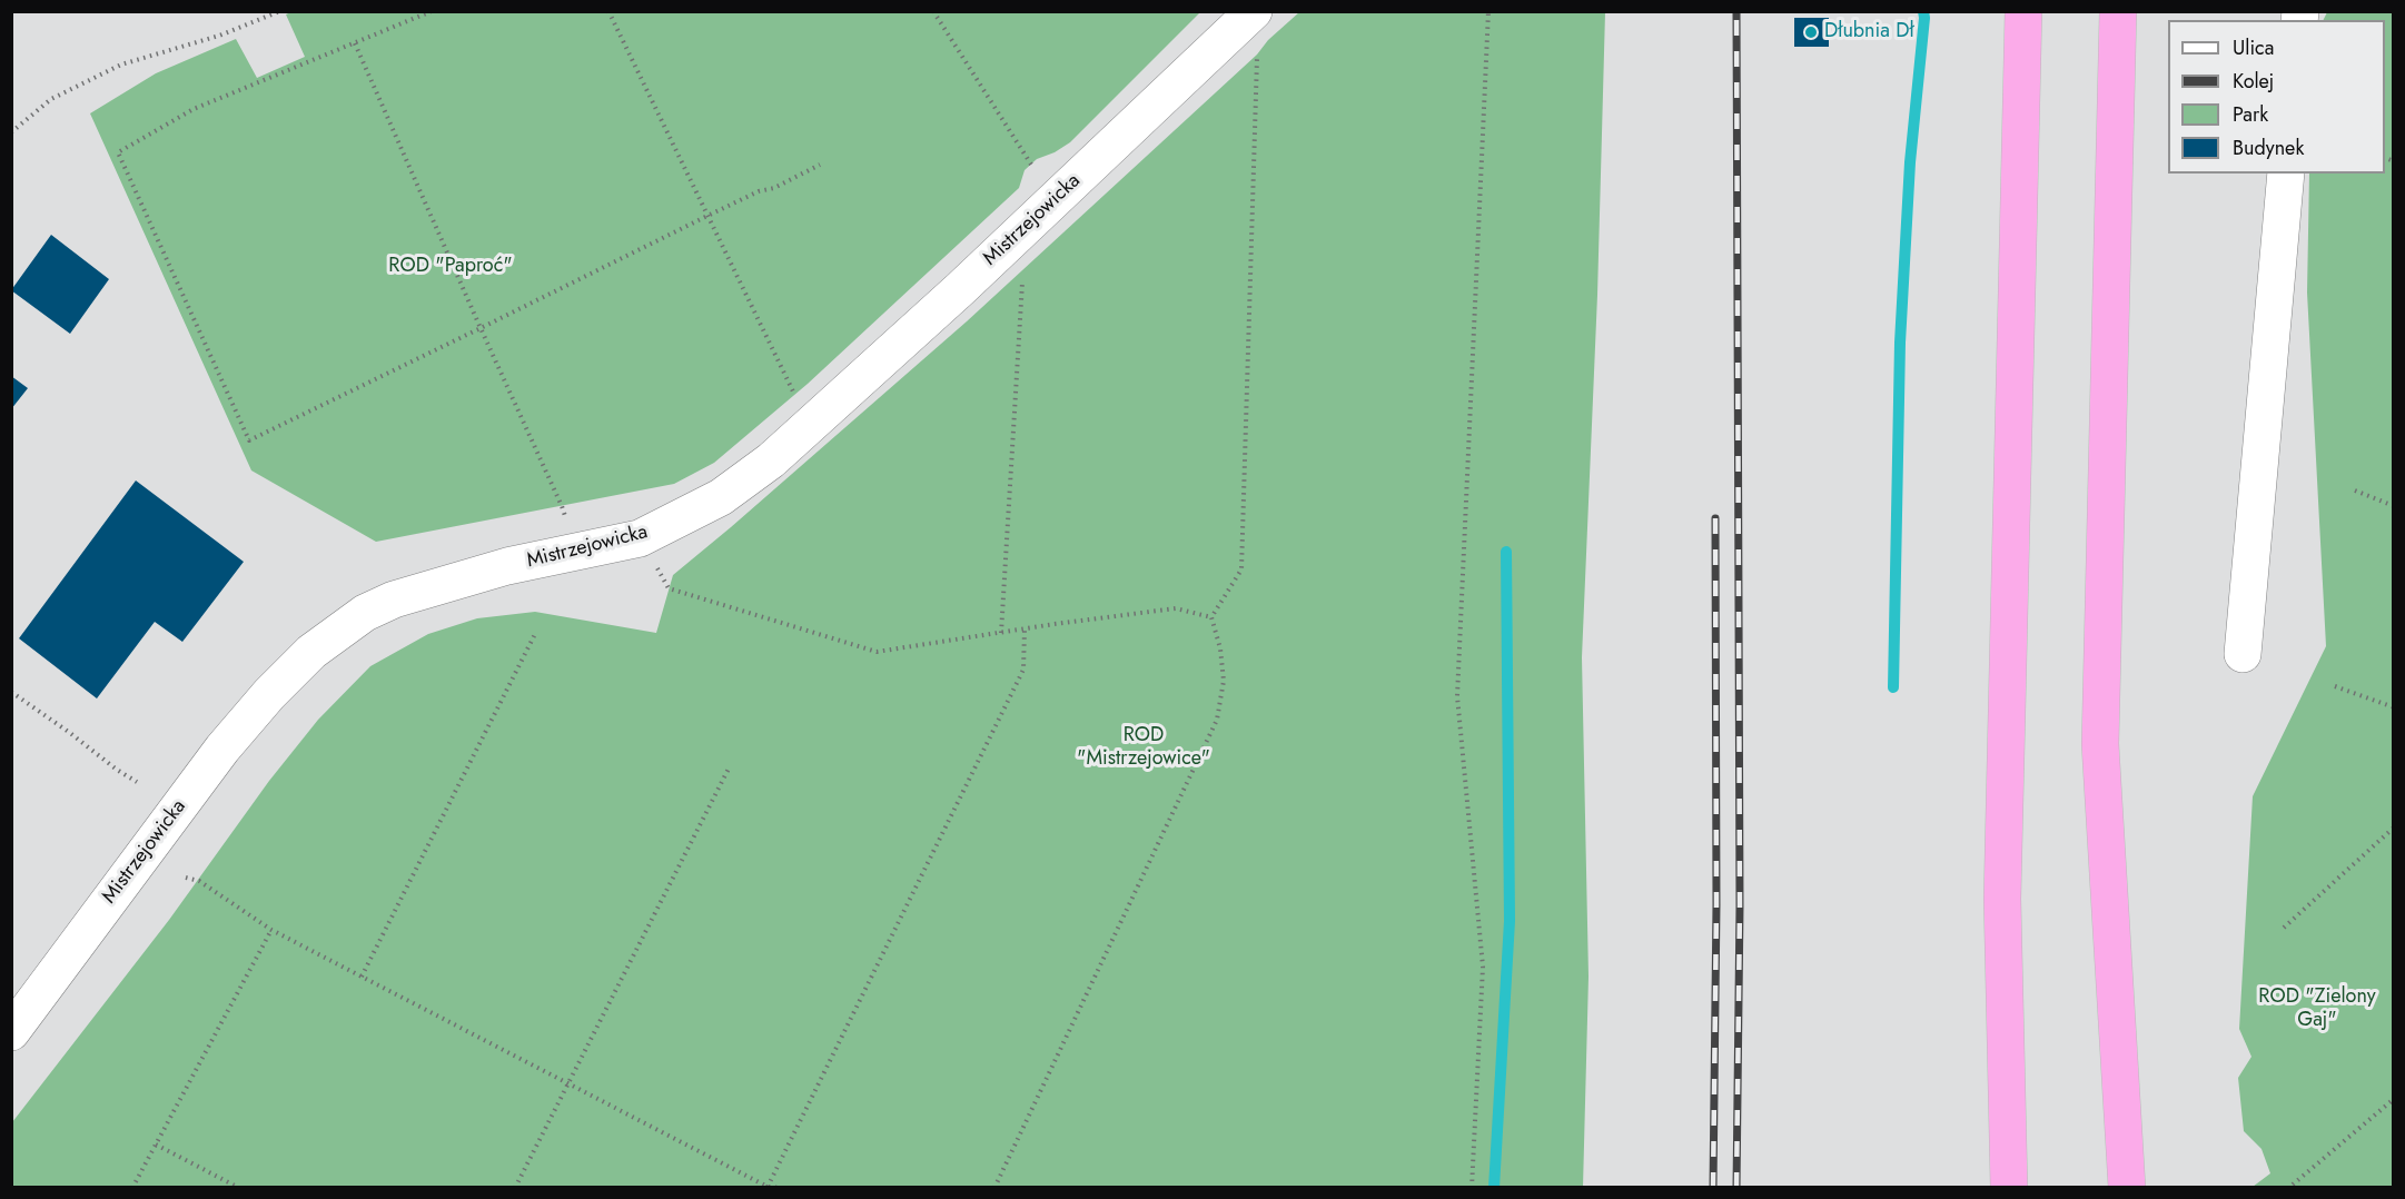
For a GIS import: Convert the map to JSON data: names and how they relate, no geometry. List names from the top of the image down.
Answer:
{
  "streets": {
    "street": ["Mistrzejowicka"]
  },
  "parks": ["ROD \"Paproć\"", "ROD \"Mistrzejowice\"", "ROD \"Zielony Gaj\""],
  "places": ["Dłubnia Dł"],
  "legend": [
    "Ulica",
    "Kolej",
    "Park",
    "Budynek"
  ]
}
